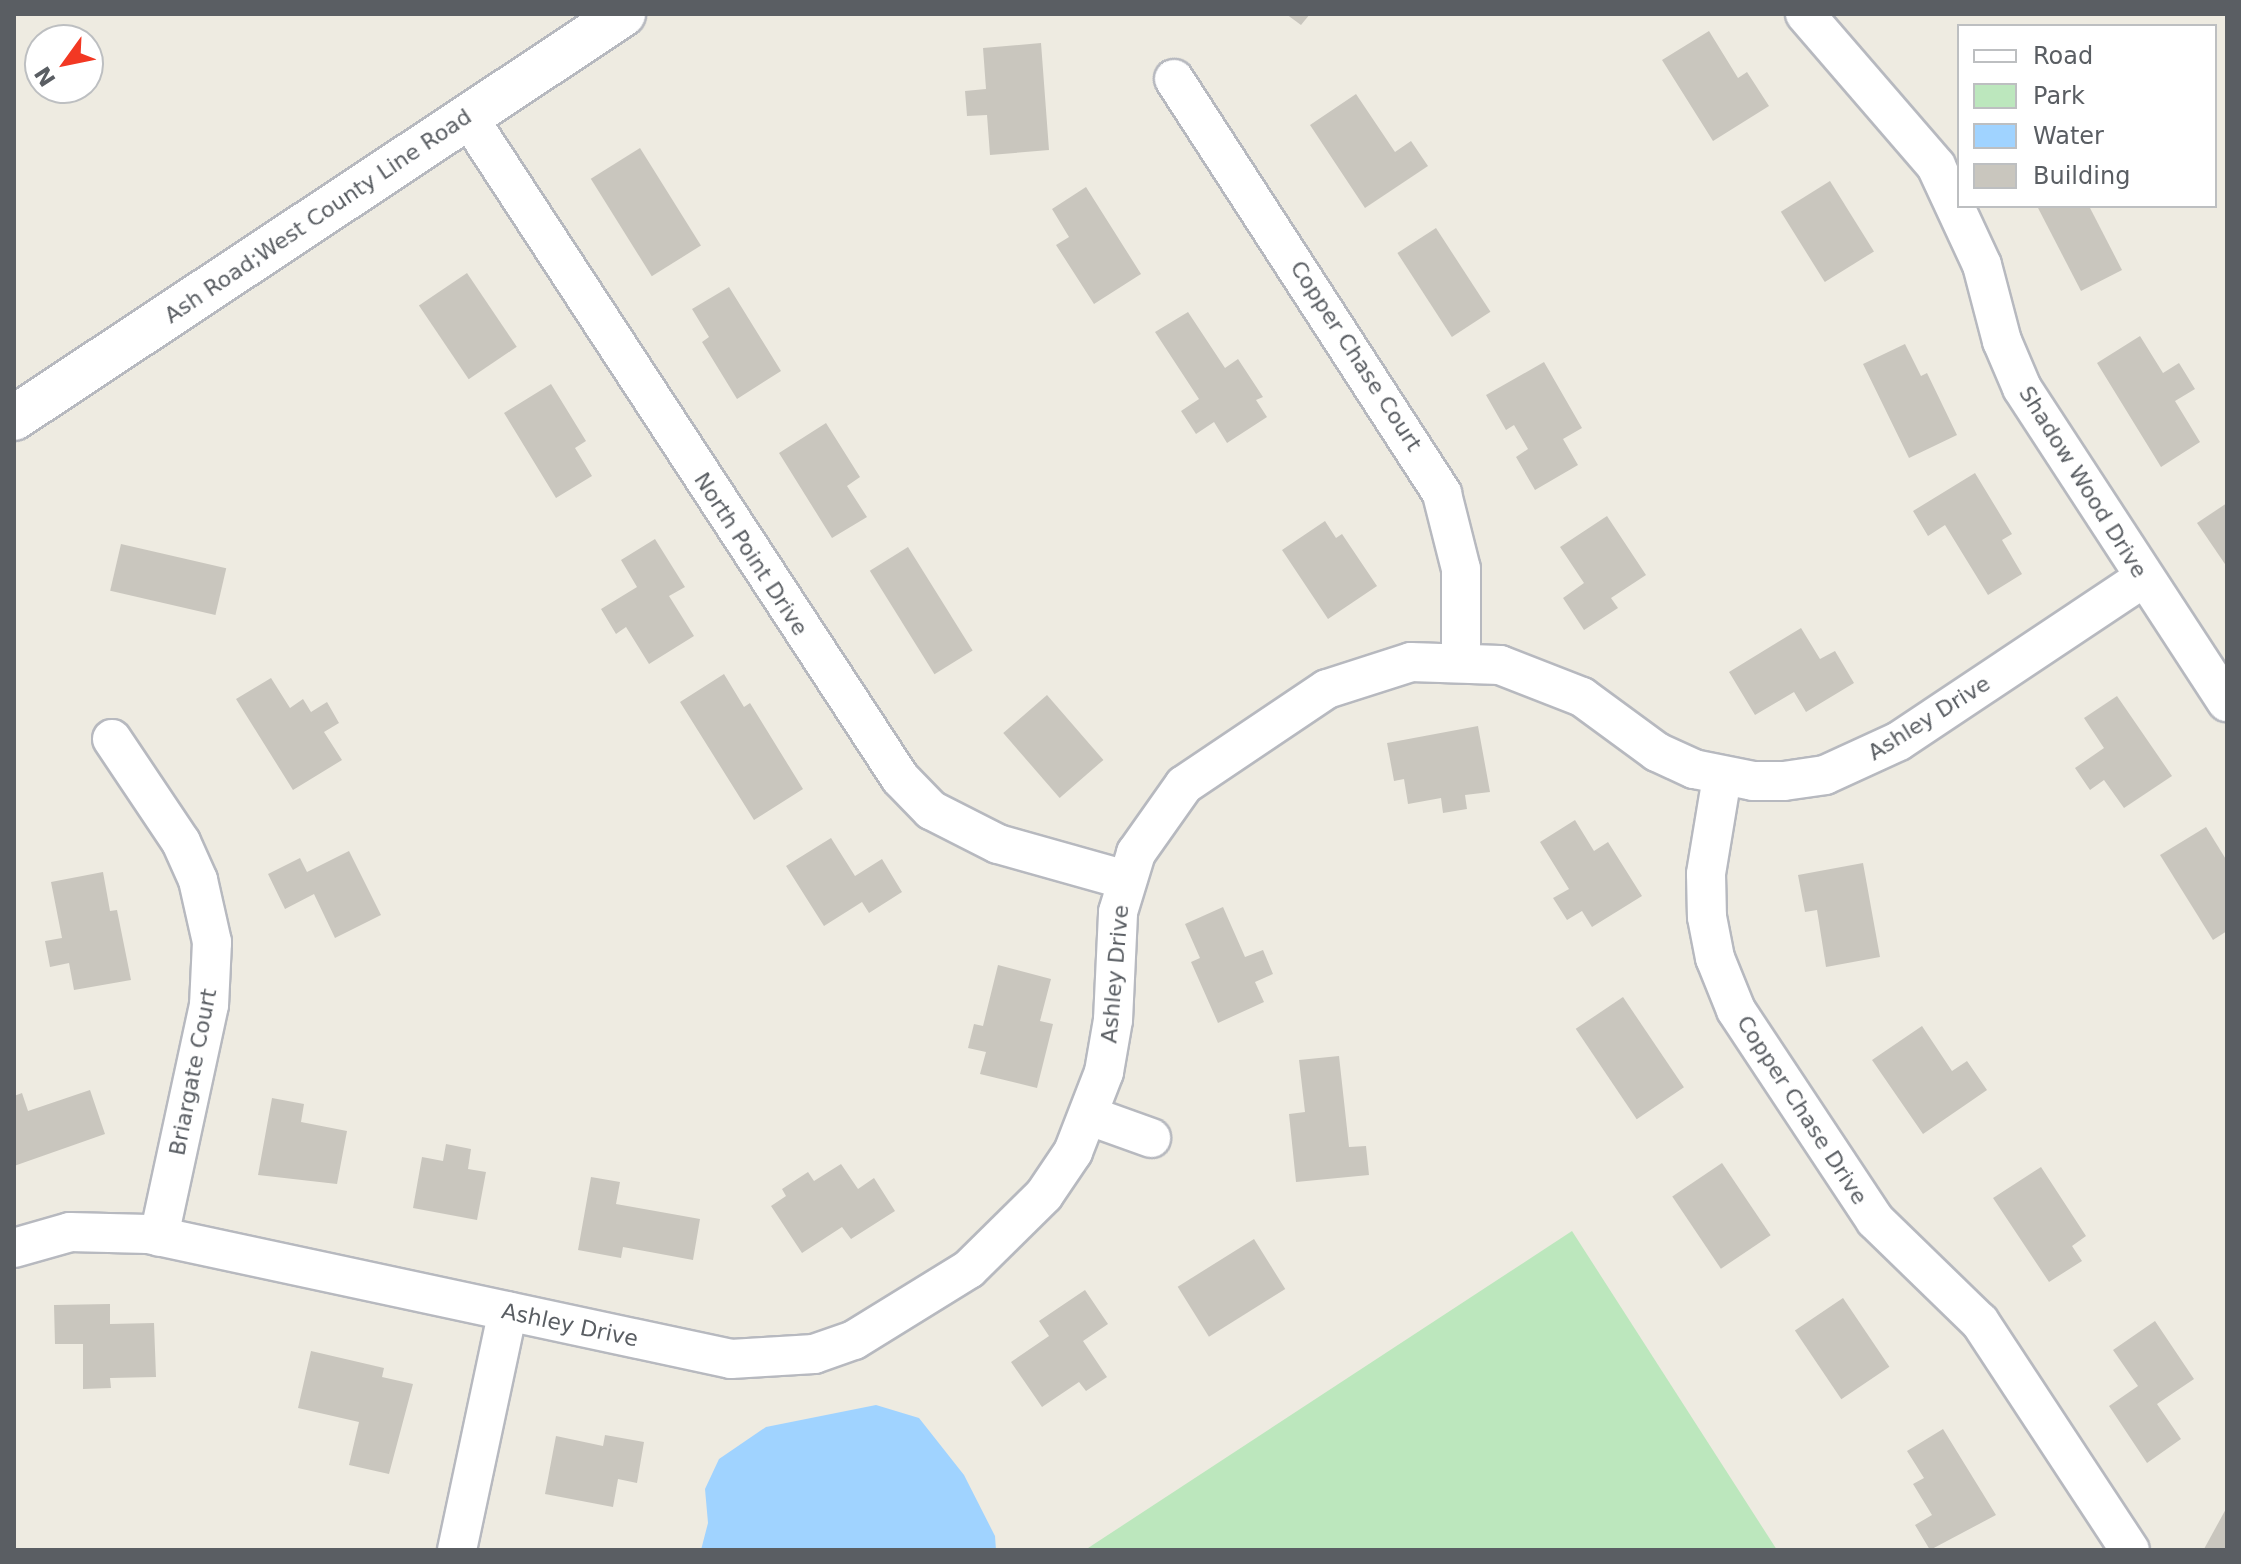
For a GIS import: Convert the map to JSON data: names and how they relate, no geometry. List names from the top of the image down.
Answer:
{
  "streets": {
    "main road": ["Ash Road;West County Line Road"],
    "street": [
      "Copper Chase Court",
      "Shadow Wood Drive",
      "North Point Drive",
      "Ashley Drive",
      "Briargate Court",
      "Copper Chase Drive"
    ]
  },
  "crossings": [
    ["Ash Road;West County Line Road", "North Point Drive"],
    ["Copper Chase Court", "Ashley Drive"],
    ["Shadow Wood Drive", "Ashley Drive"],
    ["North Point Drive", "Ashley Drive"],
    ["Ashley Drive", "Briargate Court"],
    ["Ashley Drive", "Copper Chase Drive"]
  ],
  "legend": [
    "Road",
    "Park",
    "Water",
    "Building"
  ],
  "north": "bottom left"
}
